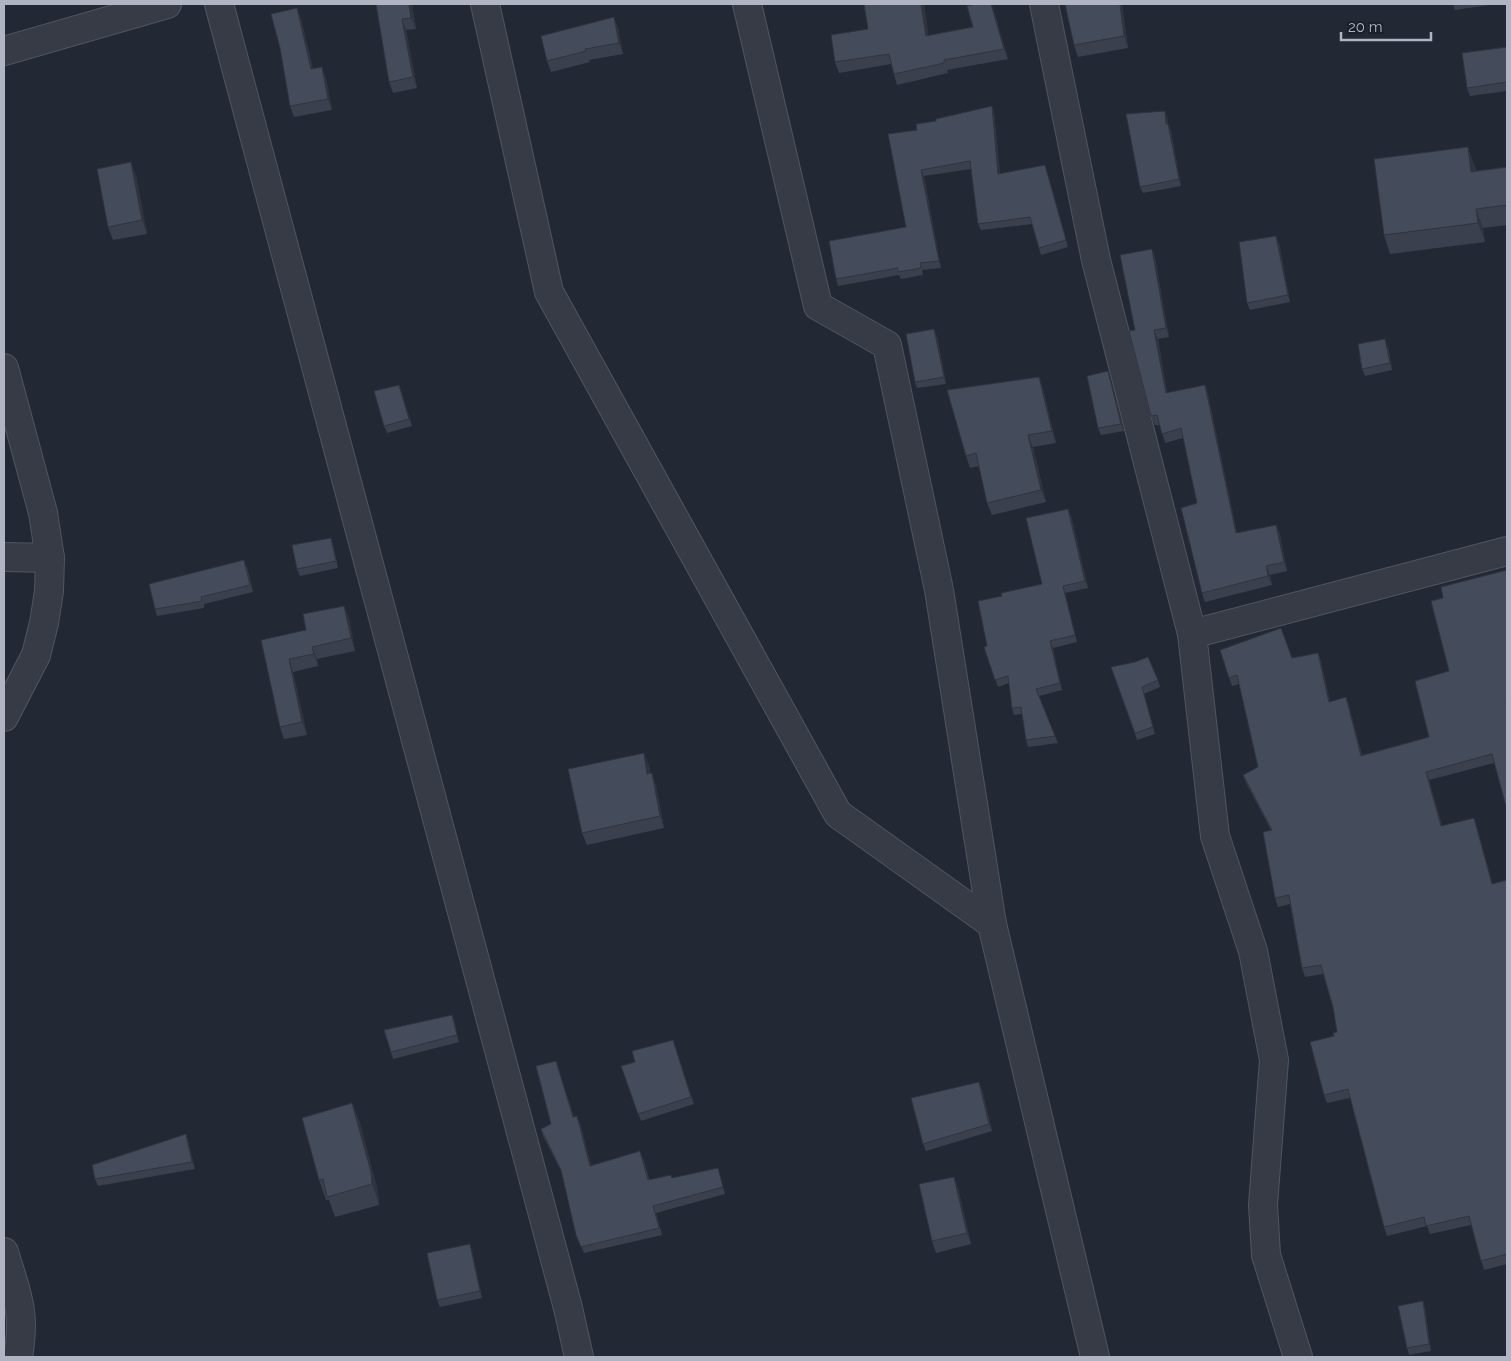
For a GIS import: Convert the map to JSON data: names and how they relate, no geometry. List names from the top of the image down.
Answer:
{
  "scale_bar": "20 m"
}
